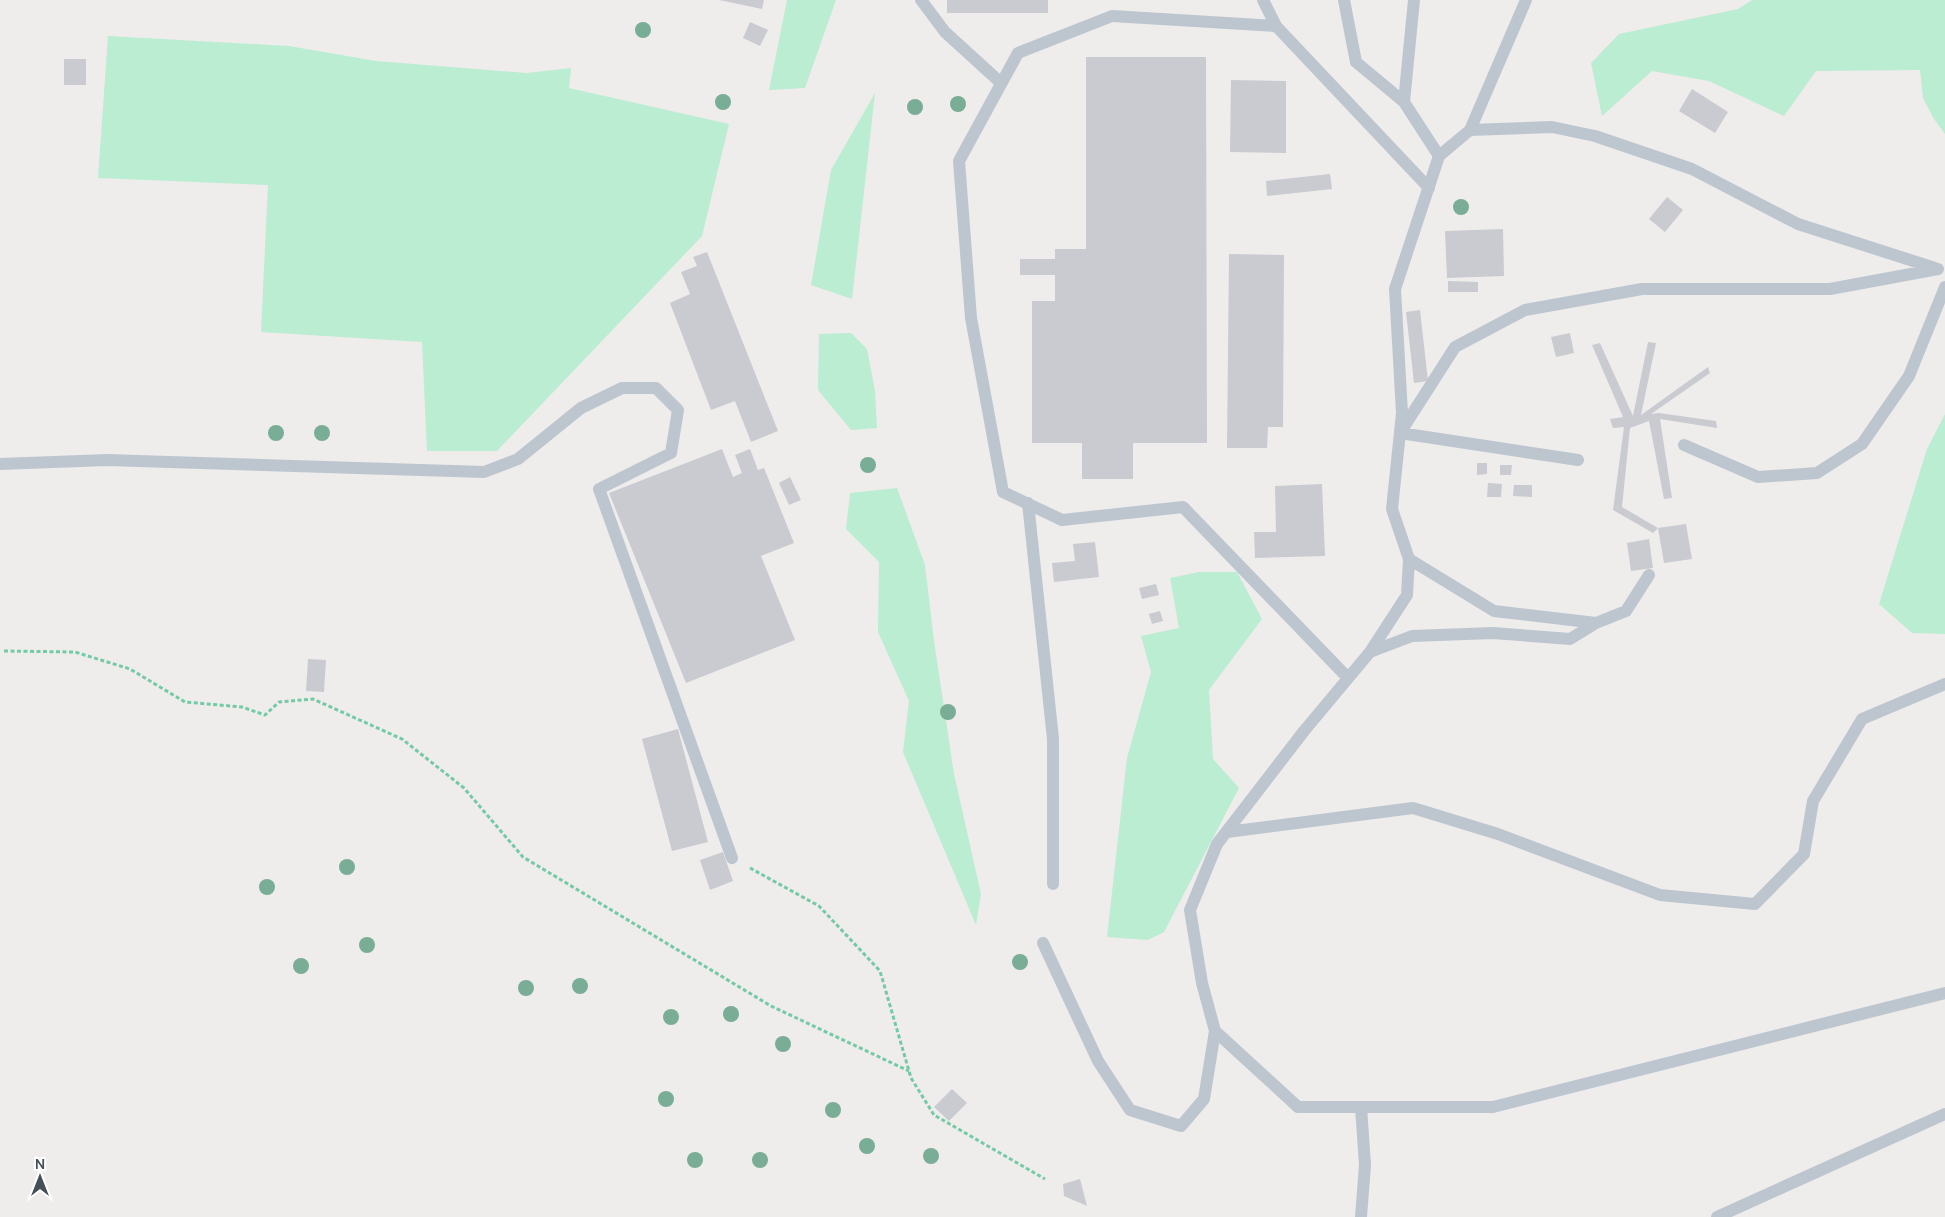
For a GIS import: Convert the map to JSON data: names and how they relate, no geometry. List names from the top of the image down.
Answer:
{
  "north": "top"
}
